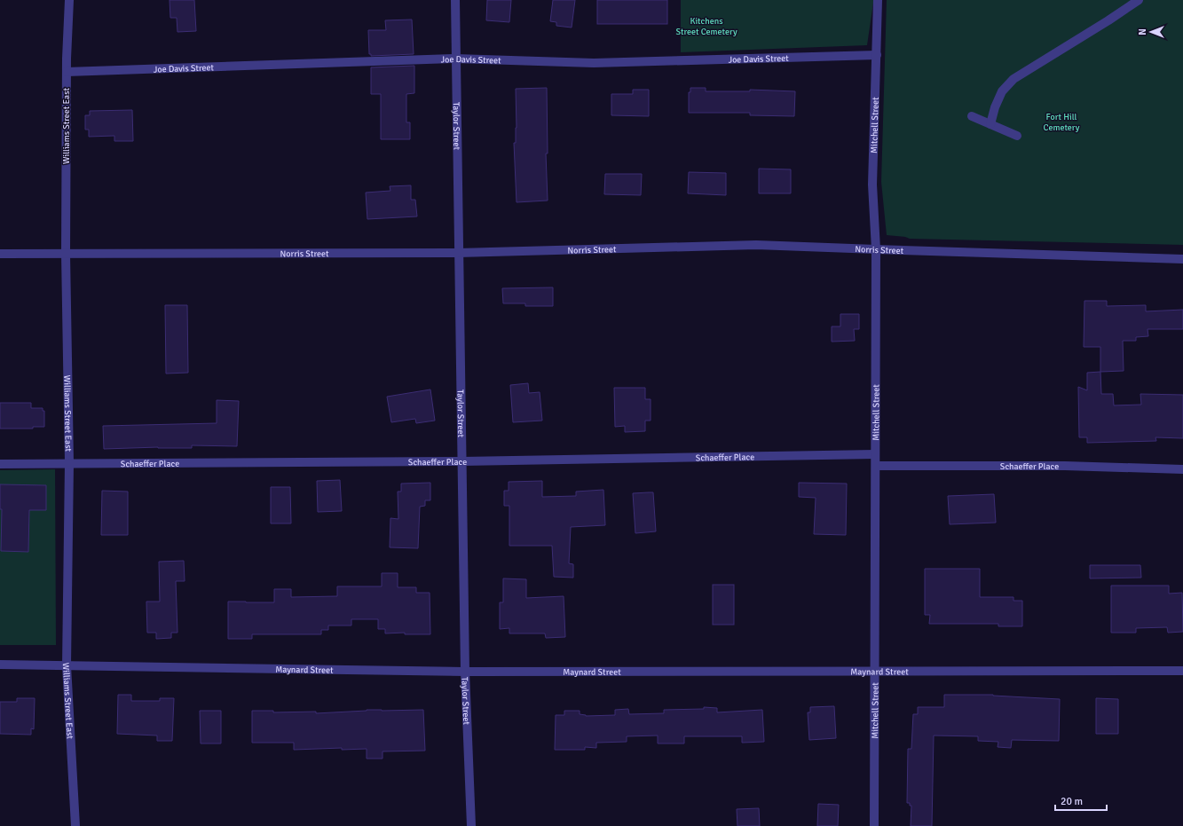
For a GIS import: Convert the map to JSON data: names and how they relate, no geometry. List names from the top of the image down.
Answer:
{
  "streets": {
    "street": [
      "Joe Davis Street",
      "Williams Street East",
      "Taylor Street",
      "Mitchell Street",
      "Norris Street",
      "Schaeffer Place",
      "Maynard Street"
    ]
  },
  "crossings": [
    ["Joe Davis Street", "Williams Street East"],
    ["Joe Davis Street", "Taylor Street"],
    ["Joe Davis Street", "Mitchell Street"],
    ["Williams Street East", "Norris Street"],
    ["Williams Street East", "Schaeffer Place"],
    ["Williams Street East", "Maynard Street"],
    ["Taylor Street", "Norris Street"],
    ["Taylor Street", "Schaeffer Place"],
    ["Taylor Street", "Maynard Street"],
    ["Mitchell Street", "Norris Street"],
    ["Mitchell Street", "Schaeffer Place"],
    ["Mitchell Street", "Maynard Street"]
  ],
  "parks": ["Kitchens Street Cemetery", "Fort Hill Cemetery"],
  "scale_bar": "20 m",
  "north": "left"
}
